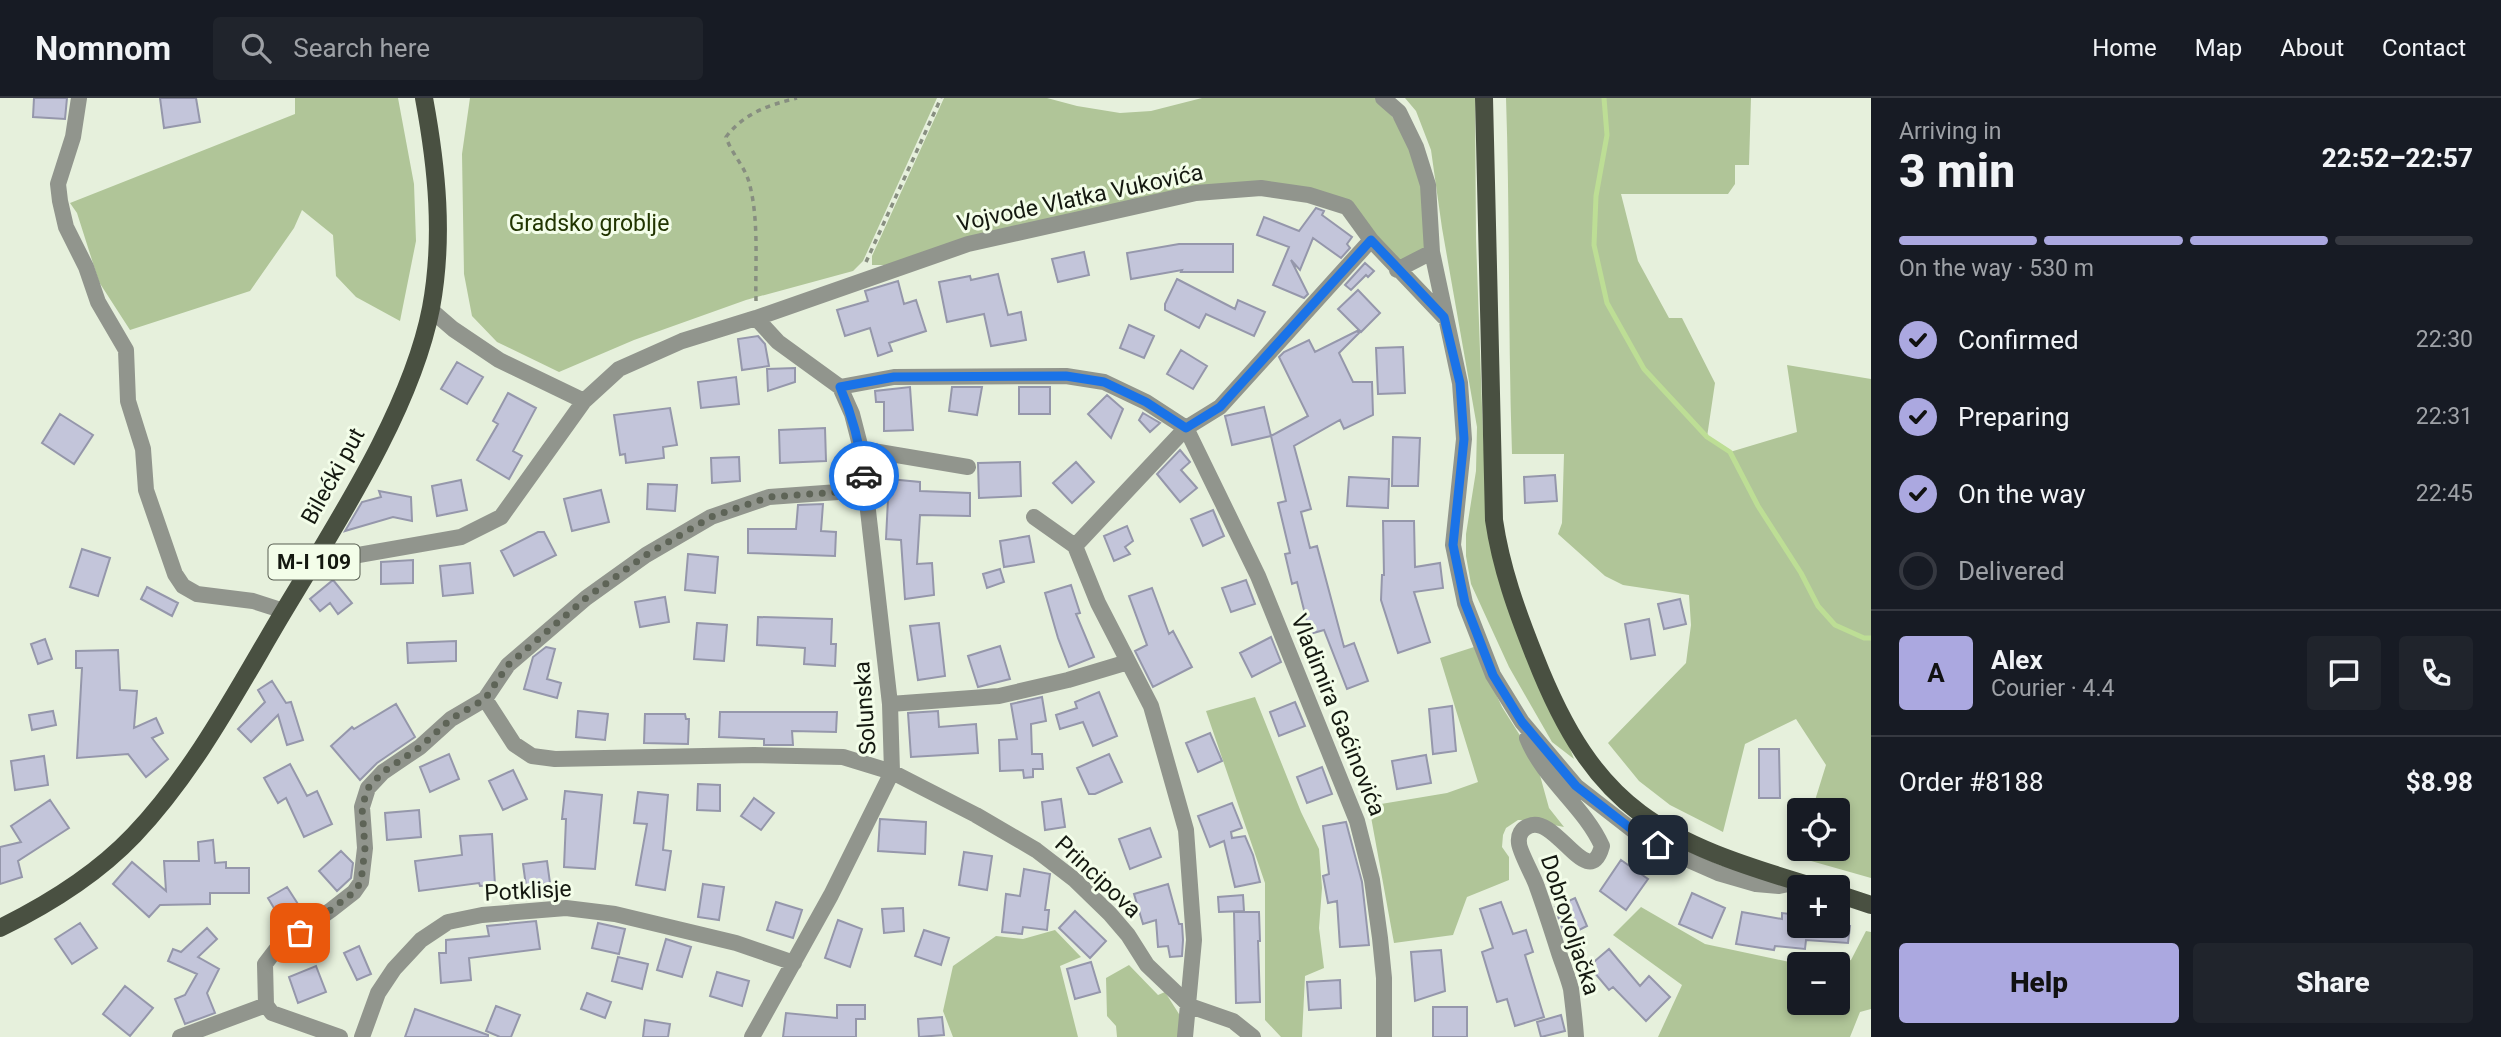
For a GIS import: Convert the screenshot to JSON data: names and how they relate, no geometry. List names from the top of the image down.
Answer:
{
  "streets": {
    "main road": ["Bilećki put", "M-I 109"],
    "street": [
      "Vojvode Vlatka Vukovića",
      "Solunska",
      "Vladimira Gaćinovića",
      "Principova",
      "Potklisje",
      "Dobrovoljačka"
    ]
  },
  "crossings": [
    ["Vojvode Vlatka Vukovića", "Bilećki put"],
    ["Solunska", "Principova"],
    ["Solunska", "Potklisje"]
  ],
  "parks": ["Gradsko groblje"],
  "page": {
    "header": "Nomnom",
    "search": "Search here",
    "nav": [
      "Home",
      "Map",
      "About",
      "Contact"
    ],
    "heading": ["3 min", "Arriving in", "22:52–22:57"],
    "panel": [
      "Alex",
      "Courier · 4.4",
      "Order #8188",
      "$8.98"
    ],
    "bar": "On the way · 530 m",
    "list": [
      ["Confirmed", "22:30"],
      ["Preparing", "22:31"],
      ["On the way", "22:45"],
      "Delivered"
    ],
    "round": "A",
    "map_buttons": ["+", "−"],
    "buttons": ["Help", "Share"]
  }
}
